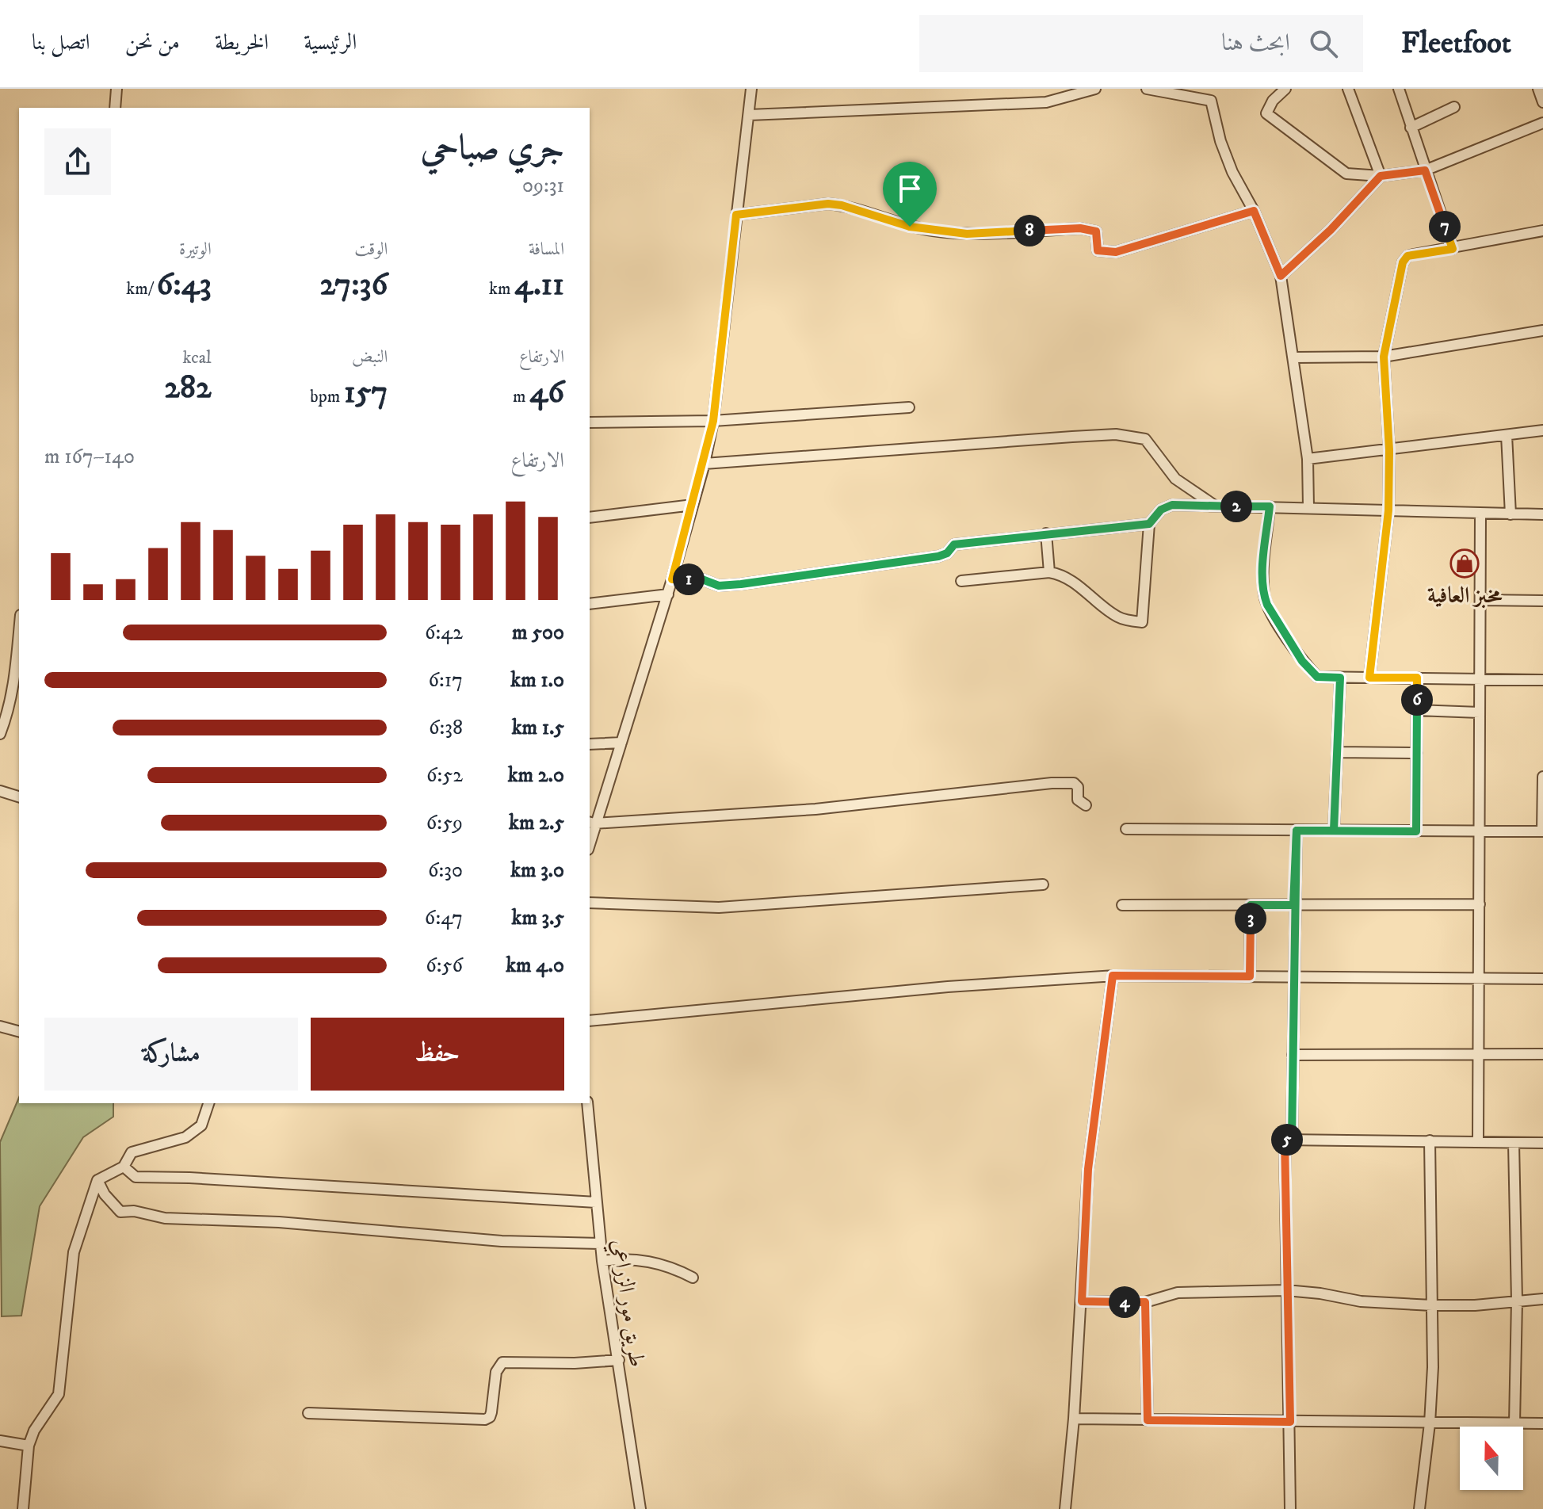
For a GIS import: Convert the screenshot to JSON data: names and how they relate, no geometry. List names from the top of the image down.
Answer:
{
  "streets": {
    "street": ["طريق مور الزراعي"]
  },
  "places": {
    "shop": ["مخبز العافية"]
  },
  "north": "top",
  "page": {
    "header": "Fleetfoot",
    "search": "ابحث هنا",
    "nav": [
      "الرئيسية",
      "الخريطة",
      "من نحن",
      "اتصل بنا"
    ],
    "heading": ["جري صباحي", "09:31"],
    "pins": [
      "7",
      "8",
      "2",
      "1",
      "6",
      "3",
      "5",
      "4"
    ],
    "stats": [
      ["المسافة", "4.11 km"],
      ["الوقت", "27:36"],
      ["الوتيرة", "6:43 /km"],
      ["الارتفاع", "46 m"],
      ["النبض", "157 bpm"],
      ["kcal", "282"]
    ],
    "chart": ["الارتفاع", "140–167 m"],
    "list": [
      {
        "name": "500 m",
        "note": "6:42"
      },
      {
        "name": "1.0 km",
        "note": "6:17"
      },
      {
        "name": "1.5 km",
        "note": "6:38"
      },
      {
        "name": "2.0 km",
        "note": "6:52"
      },
      {
        "name": "2.5 km",
        "note": "6:59"
      },
      {
        "name": "3.0 km",
        "note": "6:30"
      },
      {
        "name": "3.5 km",
        "note": "6:47"
      },
      {
        "name": "4.0 km",
        "note": "6:56"
      }
    ],
    "buttons": ["حفظ", "مشاركة"]
  }
}
